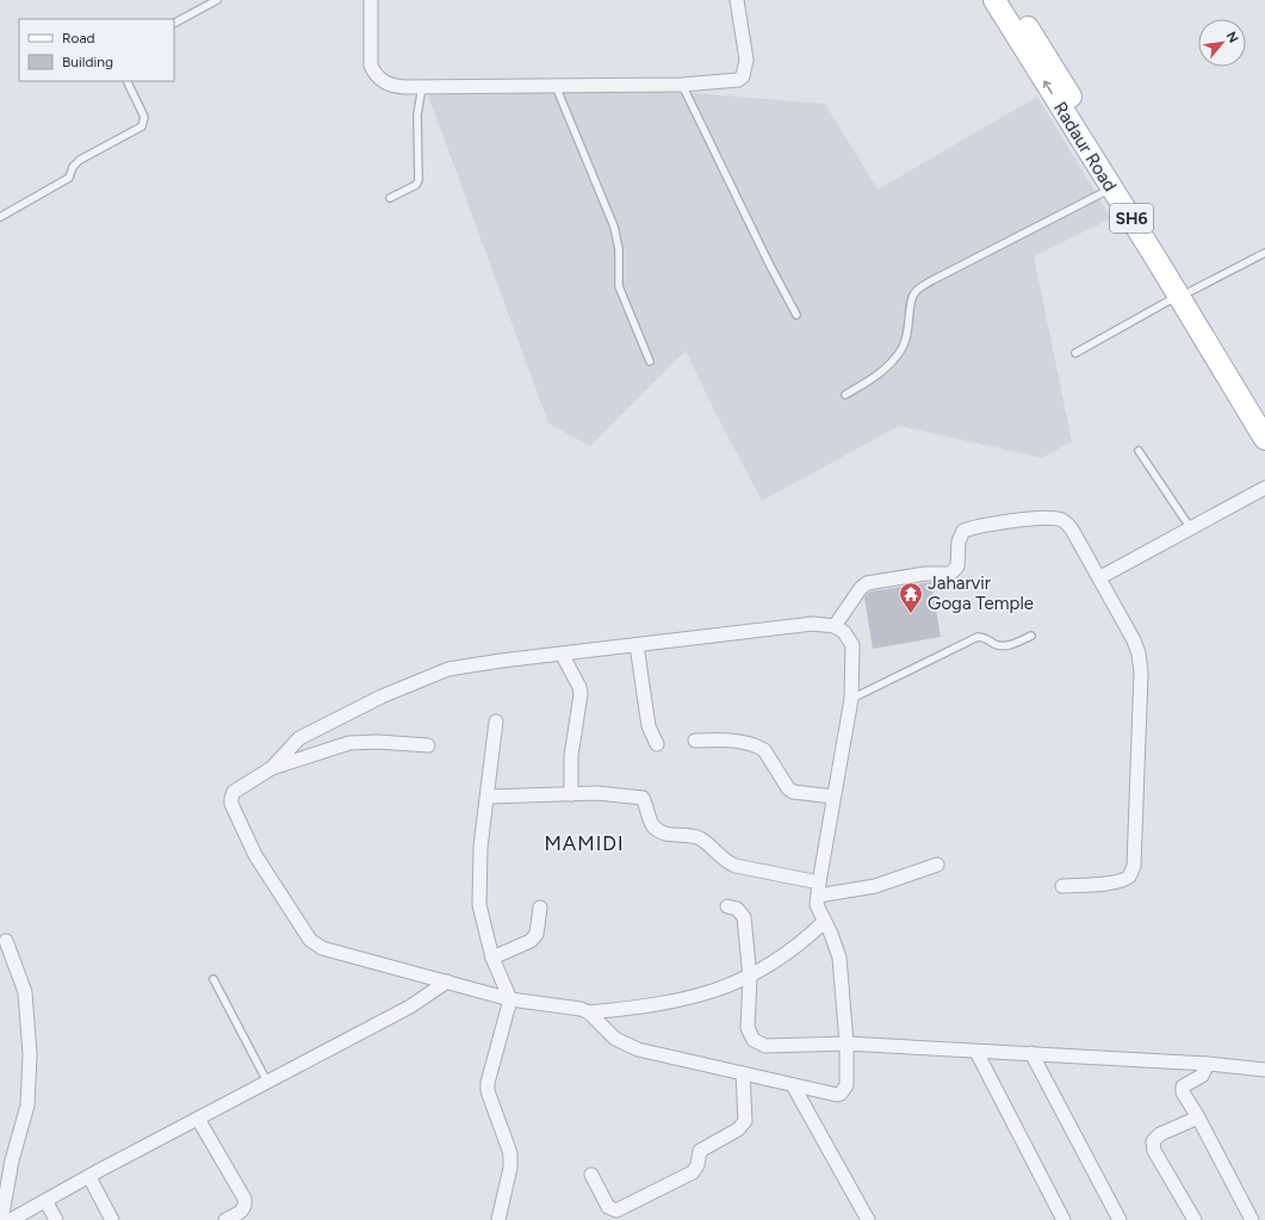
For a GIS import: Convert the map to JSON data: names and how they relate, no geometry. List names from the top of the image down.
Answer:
{
  "streets": {
    "main road": ["Radaur Road", "SH6"]
  },
  "districts": ["MAMIDI"],
  "places": {
    "temple": ["Jaharvir Goga Temple"]
  },
  "legend": ["Road", "Building"],
  "north": "top right"
}
